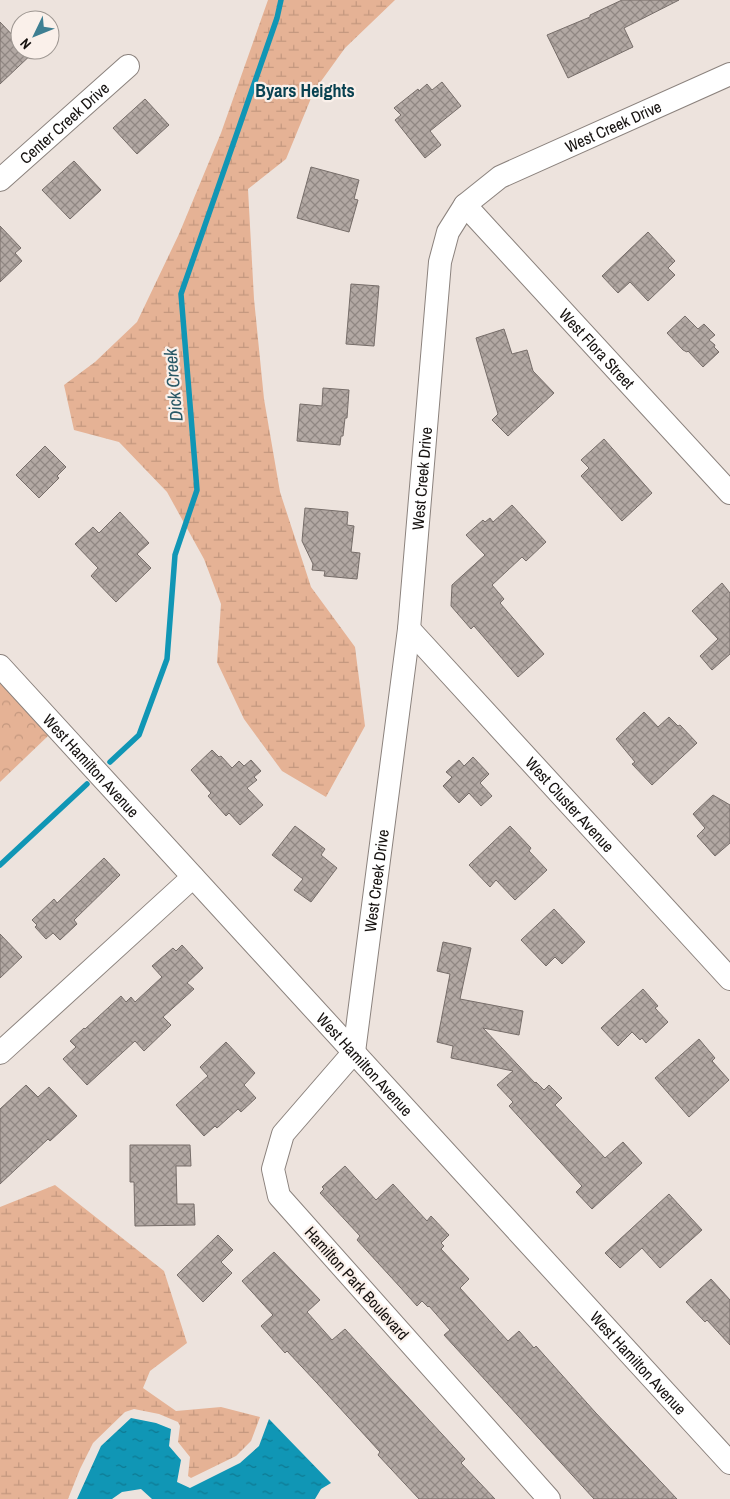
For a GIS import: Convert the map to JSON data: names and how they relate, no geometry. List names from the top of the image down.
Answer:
{
  "streets": {
    "street": [
      "Center Creek Drive",
      "West Creek Drive",
      "West Flora Street",
      "West Hamilton Avenue",
      "West Cluster Avenue",
      "Hamilton Park Boulevard"
    ]
  },
  "crossings": [
    ["West Creek Drive", "West Flora Street"],
    ["West Creek Drive", "West Hamilton Avenue"],
    ["West Creek Drive", "West Cluster Avenue"],
    ["West Creek Drive", "Hamilton Park Boulevard"],
    ["West Hamilton Avenue", "Hamilton Park Boulevard"]
  ],
  "districts": ["Byars Heights"],
  "water": ["Dick Creek"],
  "north": "bottom left"
}
